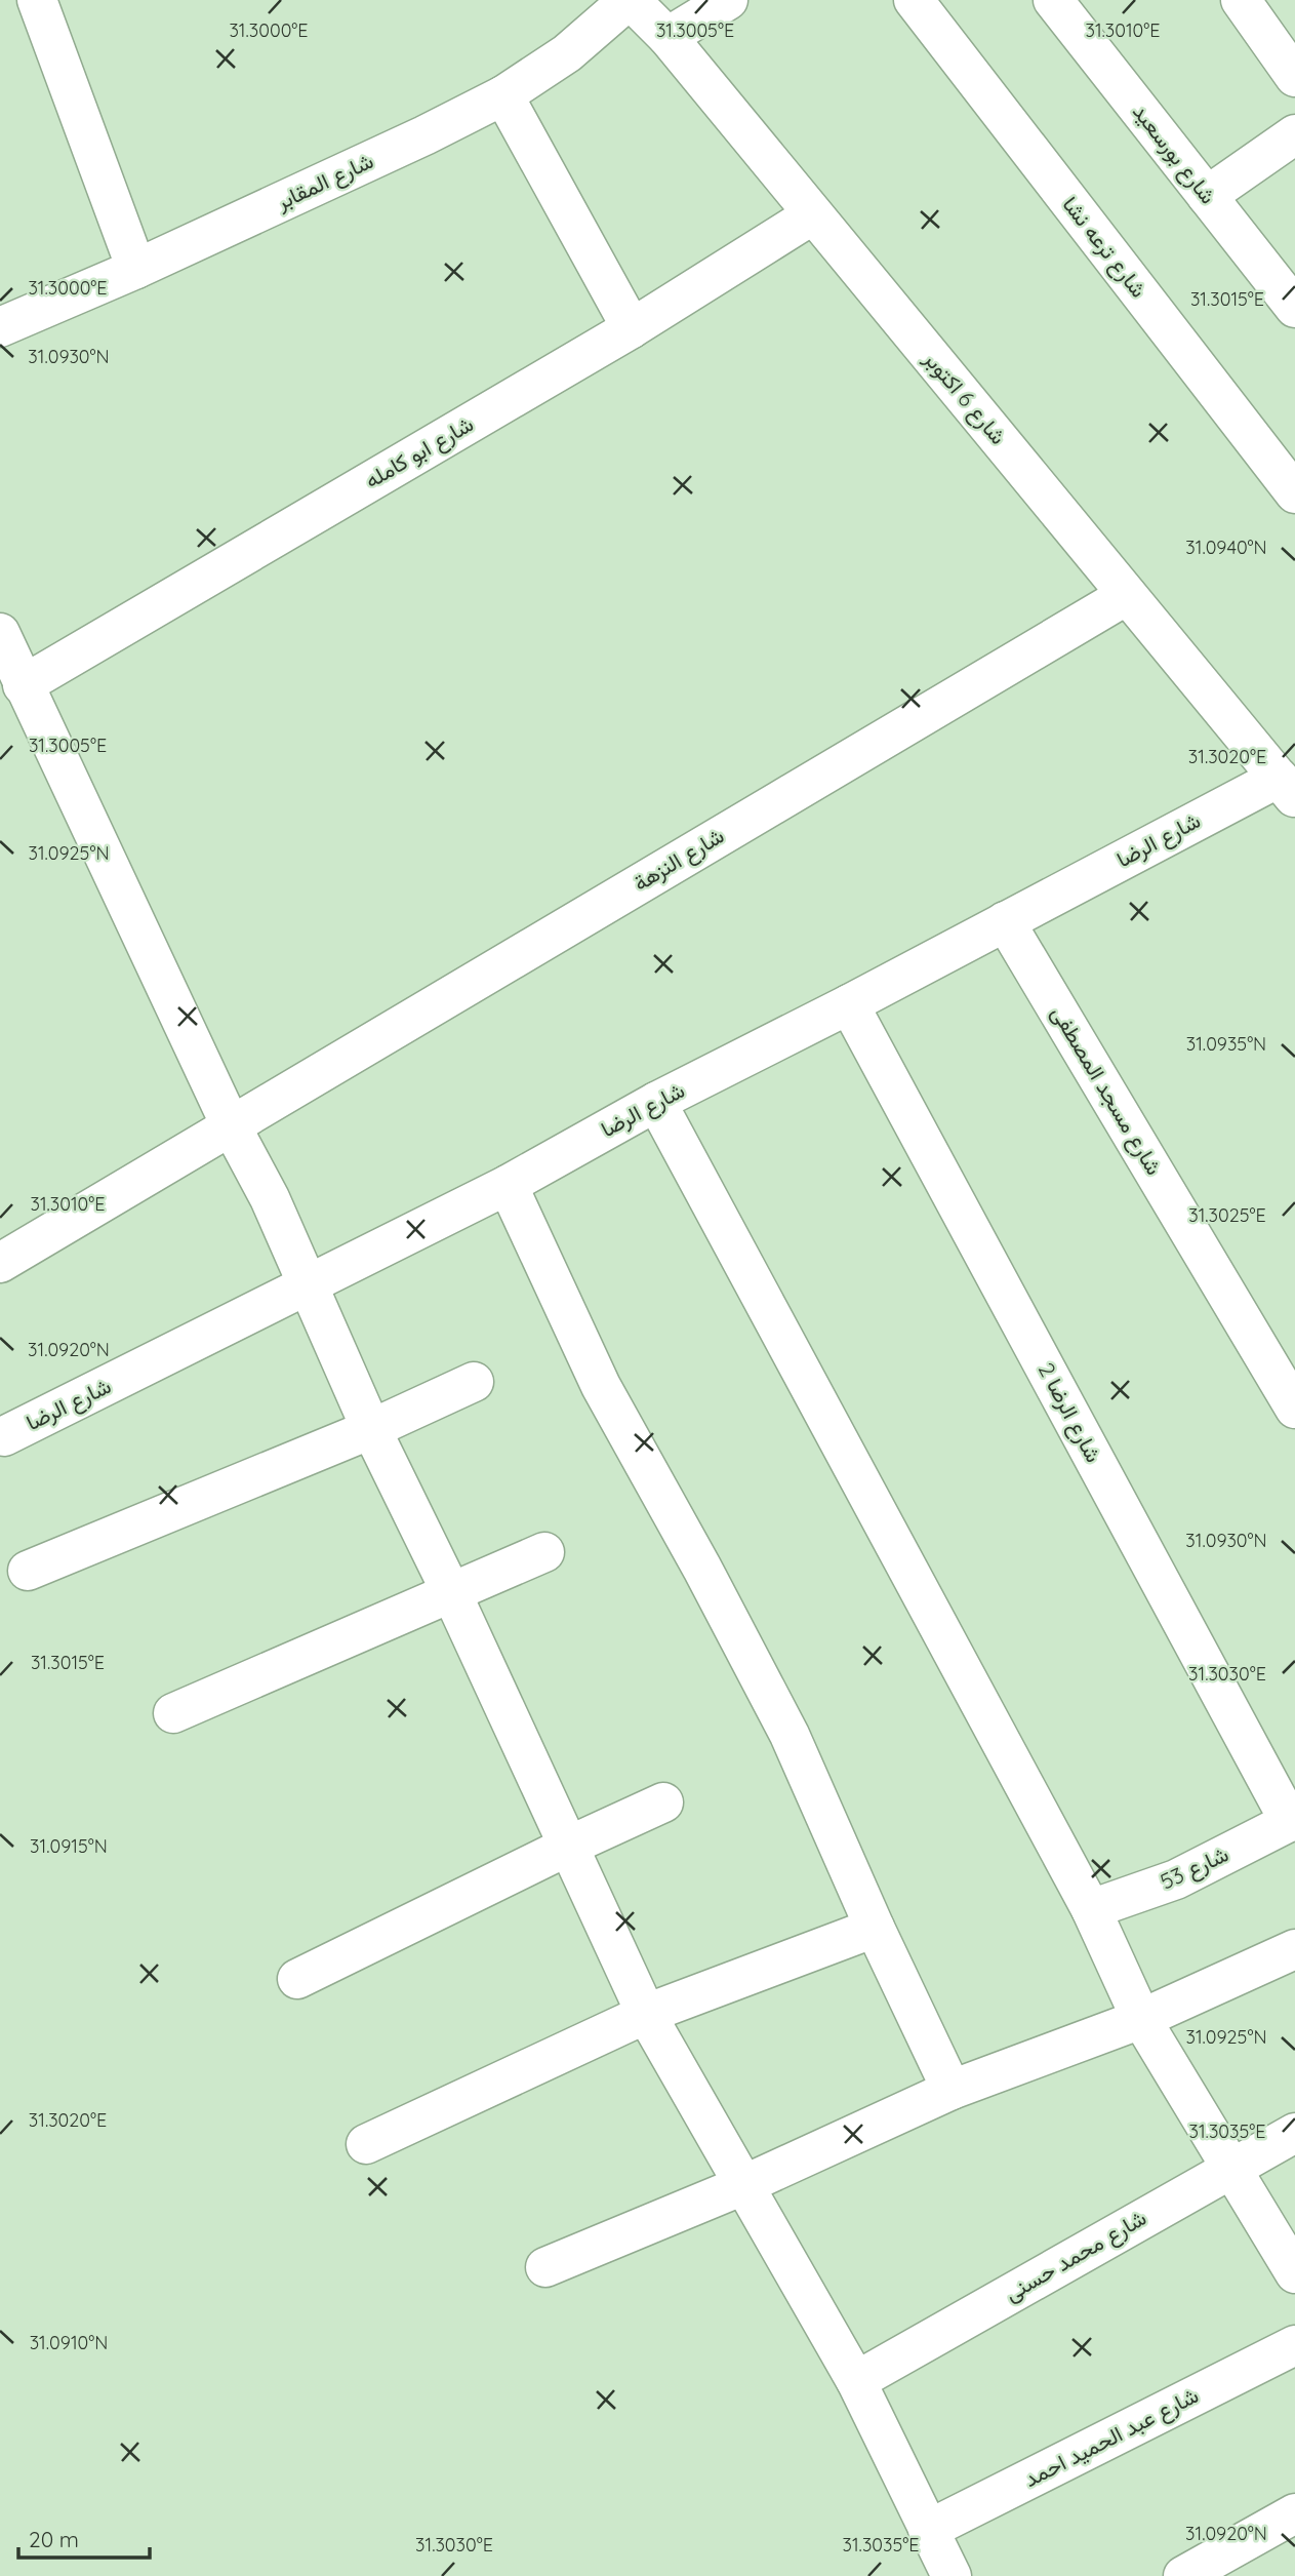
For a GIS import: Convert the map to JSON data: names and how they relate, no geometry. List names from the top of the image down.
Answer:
{
  "streets": {
    "street": [
      "شارع بورسعيد",
      "شارع المقابر",
      "شارع ترعه نشا",
      "شارع 6 اكتوبر",
      "شارع ابو كامله",
      "شارع الرضا",
      "شارع النزهة",
      "شارع مسجد المصطفى",
      "شارع الرضا 2",
      "شارع 53",
      "شارع محمد حسنى",
      "شارع عبد الحميد احمد"
    ]
  },
  "crossings": [
    ["شارع المقابر", "شارع 6 اكتوبر"],
    ["شارع 6 اكتوبر", "شارع ابو كامله"],
    ["شارع 6 اكتوبر", "شارع الرضا"],
    ["شارع 6 اكتوبر", "شارع النزهة"],
    ["شارع الرضا", "شارع مسجد المصطفى"],
    ["شارع الرضا", "شارع الرضا 2"],
    ["شارع الرضا 2", "شارع 53"]
  ],
  "scale_bar": "20 m",
  "coordinates": [
    "31.3005°E",
    "31.3010°E",
    "31.3000°E",
    "31.3015°E",
    "31.0930°N",
    "31.0940°N",
    "31.3020°E",
    "31.0925°N",
    "31.0935°N",
    "31.3025°E",
    "31.0920°N",
    "31.3030°E",
    "31.0915°N",
    "31.3035°E",
    "31.0910°N"
  ]
}
